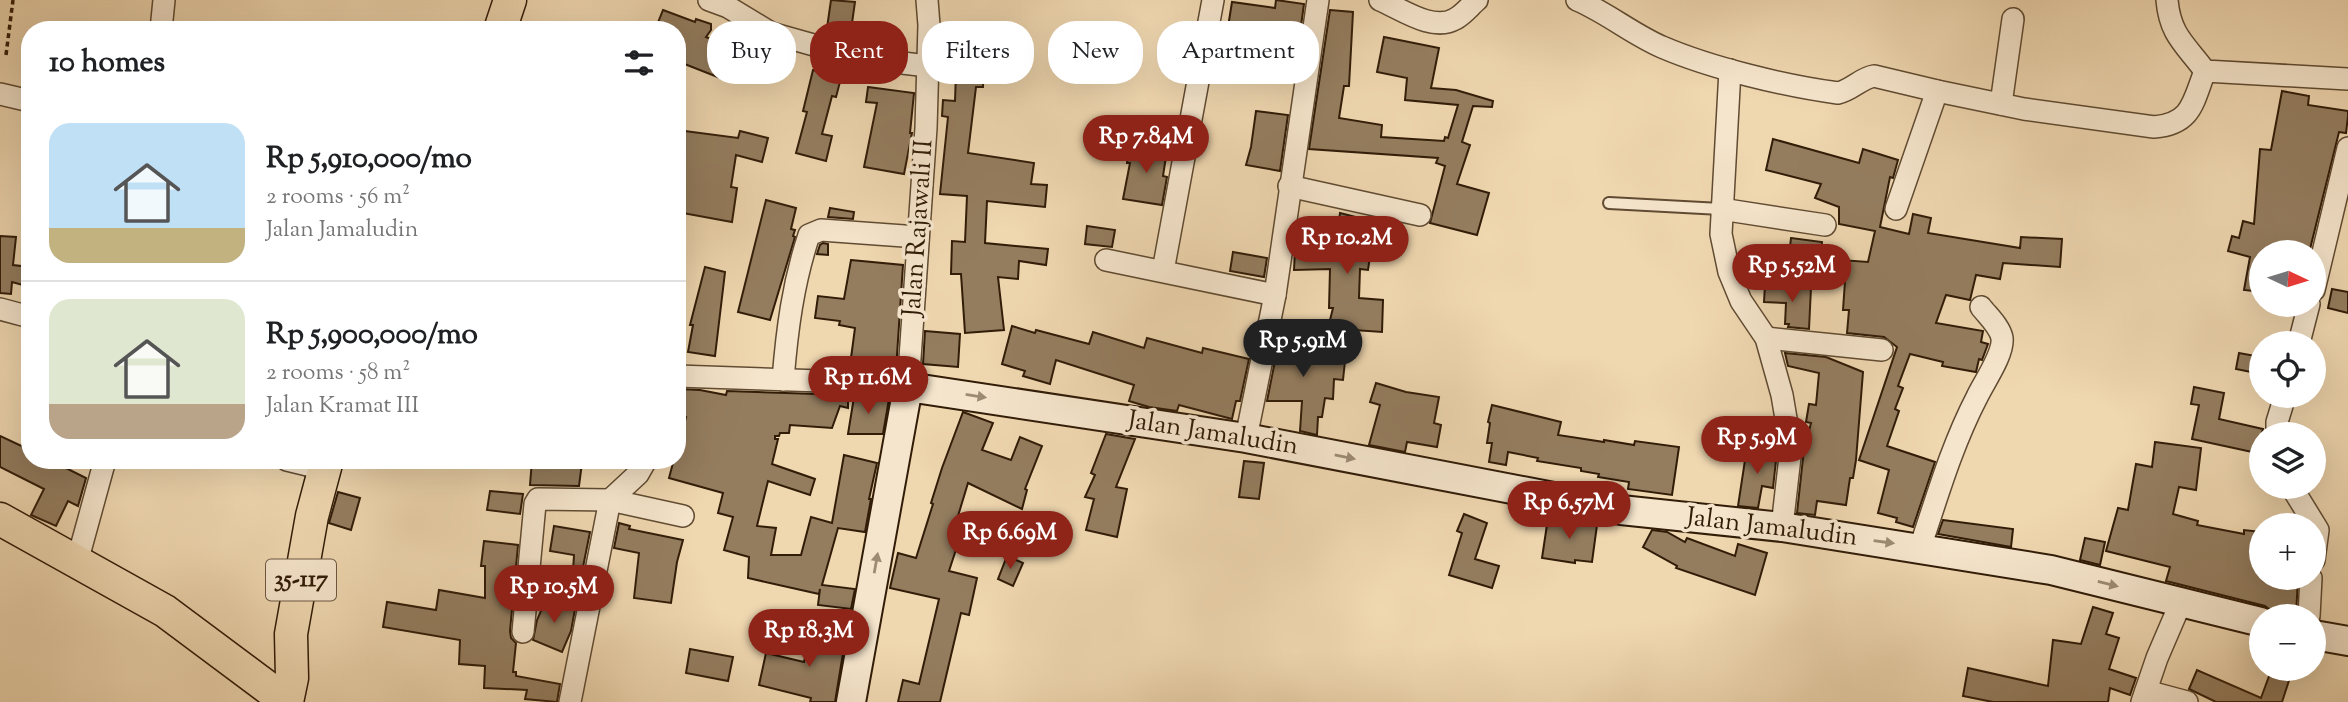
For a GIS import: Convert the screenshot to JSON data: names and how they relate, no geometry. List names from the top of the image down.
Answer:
{
  "streets": {
    "main road": ["35-117"],
    "street": ["Jalan Rajawali II", "Jalan Jamaludin"]
  },
  "crossings": [
    ["Jalan Rajawali II", "Jalan Jamaludin"]
  ],
  "one_way": ["Jalan Rajawali II", "Jalan Jamaludin"],
  "north": "right",
  "page": {
    "chip": [
      "Buy",
      "Rent",
      "Filters",
      "New",
      "Apartment"
    ],
    "heading": "10 homes",
    "list": [
      {
        "name": "Rp 5,910,000/mo",
        "note": "2 rooms · 56 m² · Jalan Jamaludin"
      },
      {
        "name": "Rp 5,900,000/mo",
        "note": "2 rooms · 58 m² · Jalan Kramat III"
      }
    ],
    "price": [
      "Rp 7.84M",
      "Rp 10.2M",
      "Rp 5.52M",
      "Rp 5.91M",
      "Rp 11.6M",
      "Rp 5.9M",
      "Rp 6.57M",
      "Rp 6.69M",
      "Rp 10.5M",
      "Rp 18.3M"
    ],
    "map_buttons": ["+", "−"]
  }
}
